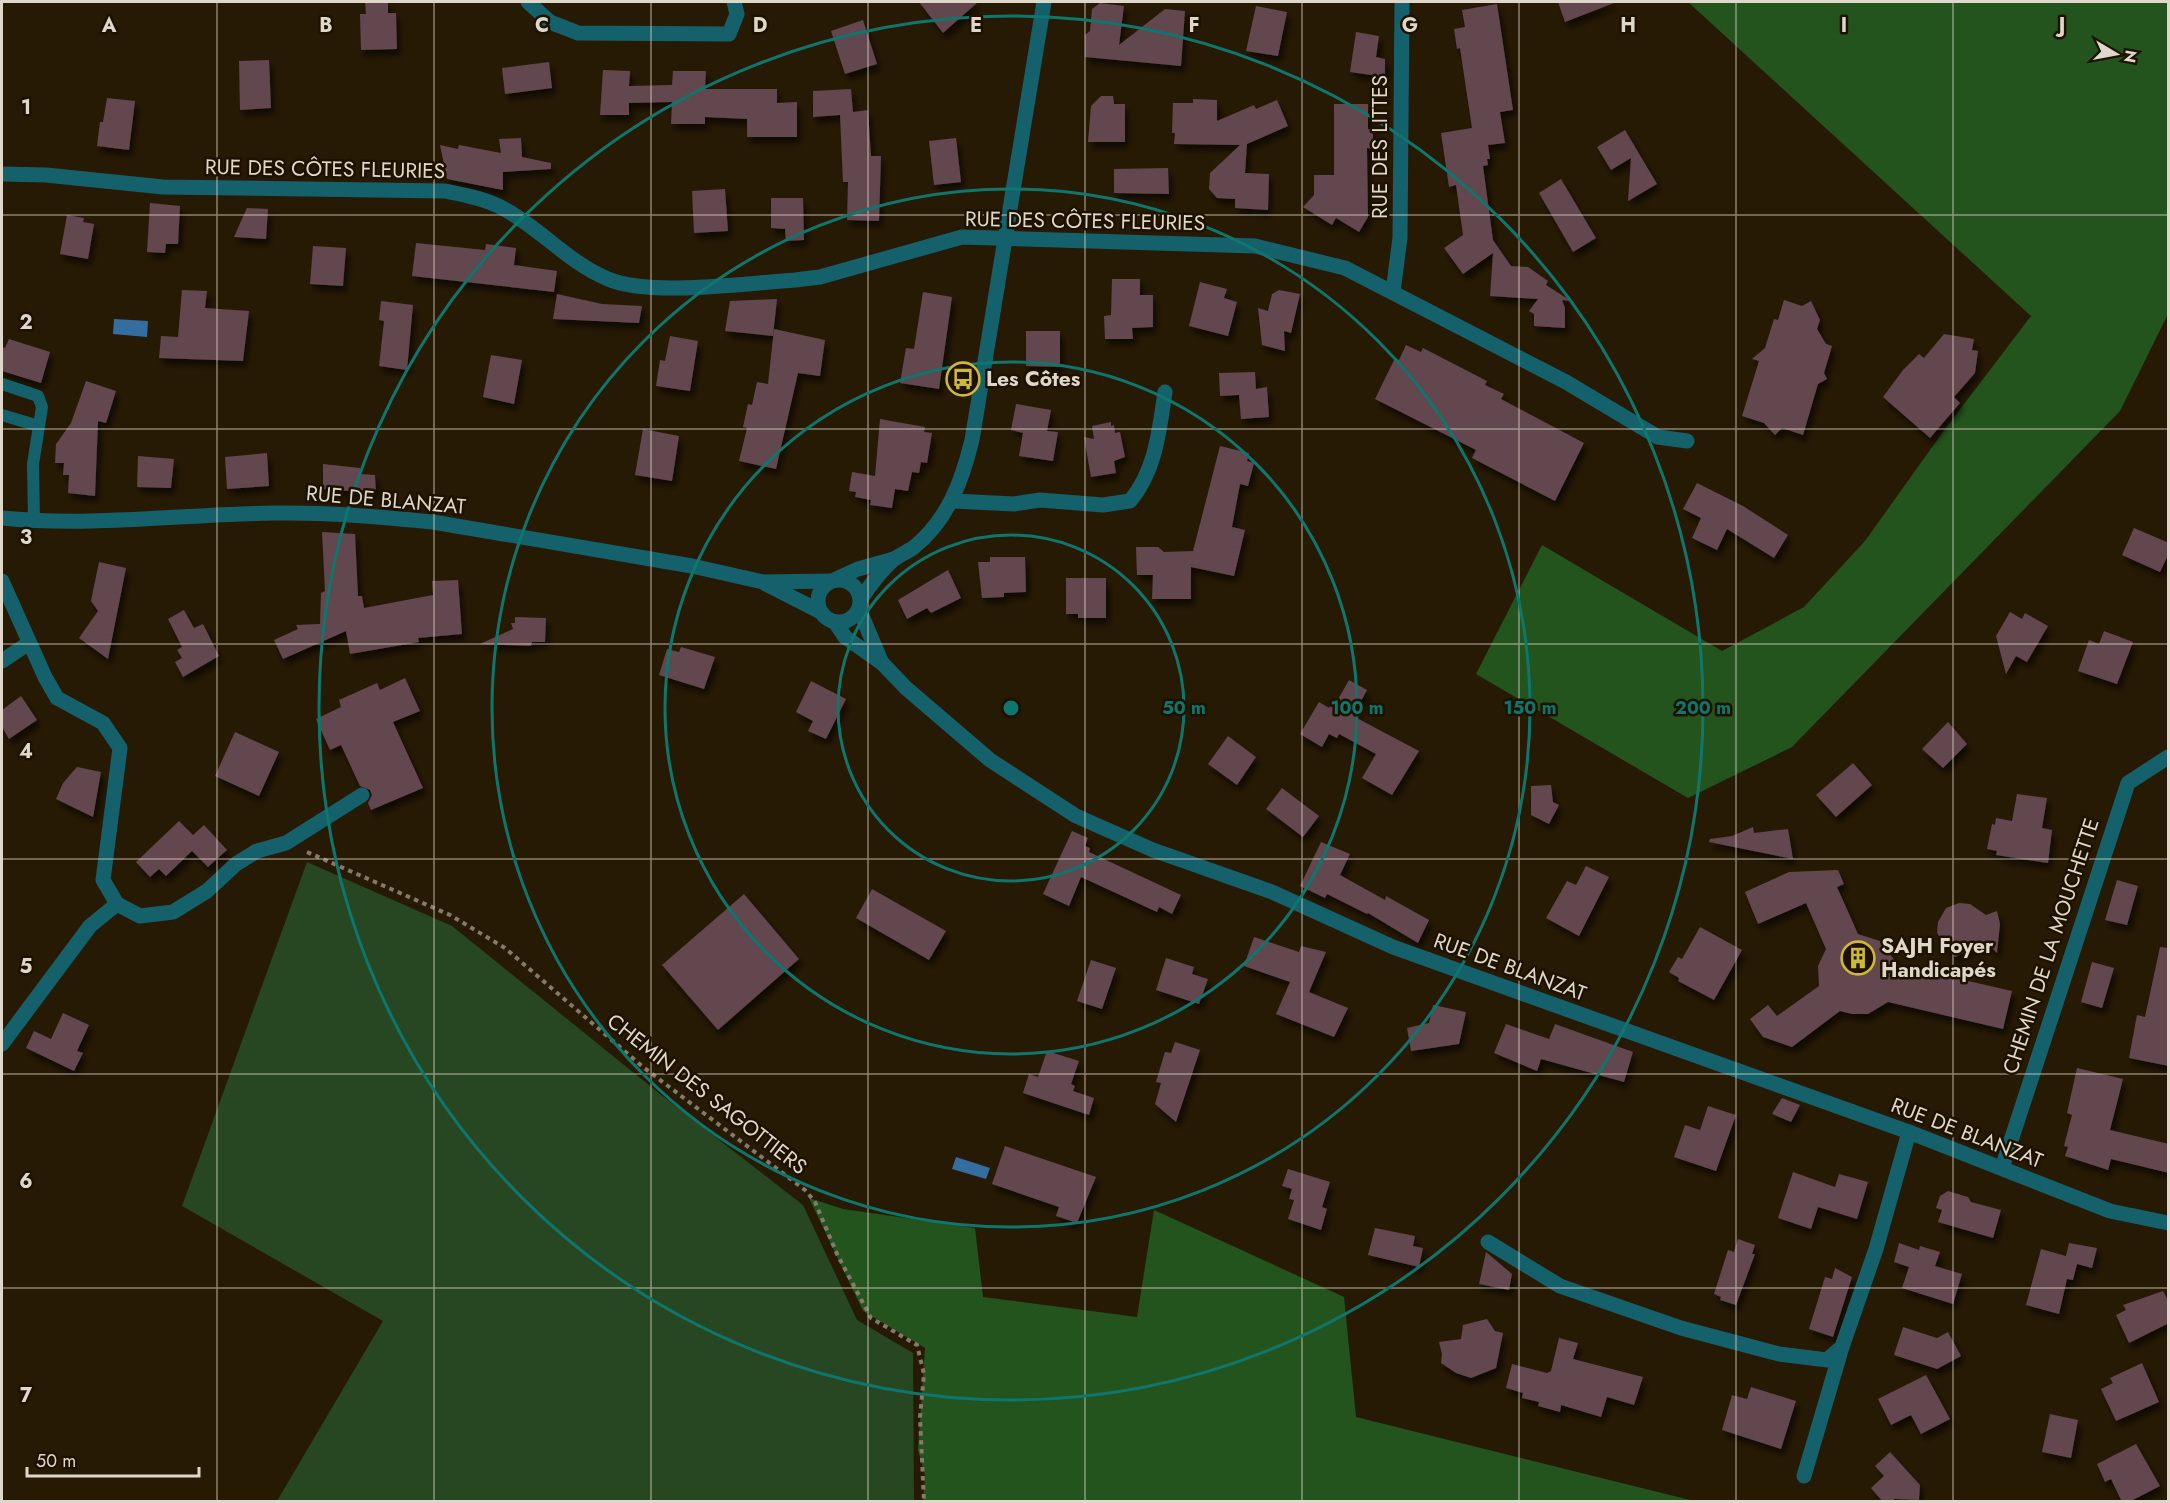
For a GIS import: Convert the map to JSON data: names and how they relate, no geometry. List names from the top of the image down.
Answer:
{
  "streets": {
    "street": [
      "RUE DES LITTES",
      "RUE DES CÔTES FLEURIES",
      "RUE DE BLANZAT",
      "CHEMIN DE LA MOUCHETTE"
    ],
    "path": ["CHEMIN DES SAGOTTIERS"]
  },
  "crossings": [
    ["RUE DES LITTES", "RUE DES CÔTES FLEURIES"],
    ["RUE DE BLANZAT", "CHEMIN DE LA MOUCHETTE"]
  ],
  "places": {
    "bus stop": ["Les Côtes"],
    "building": ["SAJH Foyer Handicapés"]
  },
  "scale_bar": "50 m",
  "north": "right",
  "grid": {
    "columns": [
      "A",
      "B",
      "C",
      "D",
      "E",
      "F",
      "G",
      "H",
      "I",
      "J"
    ],
    "rows": [
      "1",
      "2",
      "3",
      "4",
      "5",
      "6",
      "7"
    ]
  },
  "rings": [
    "50 m",
    "100 m",
    "150 m",
    "200 m"
  ]
}
